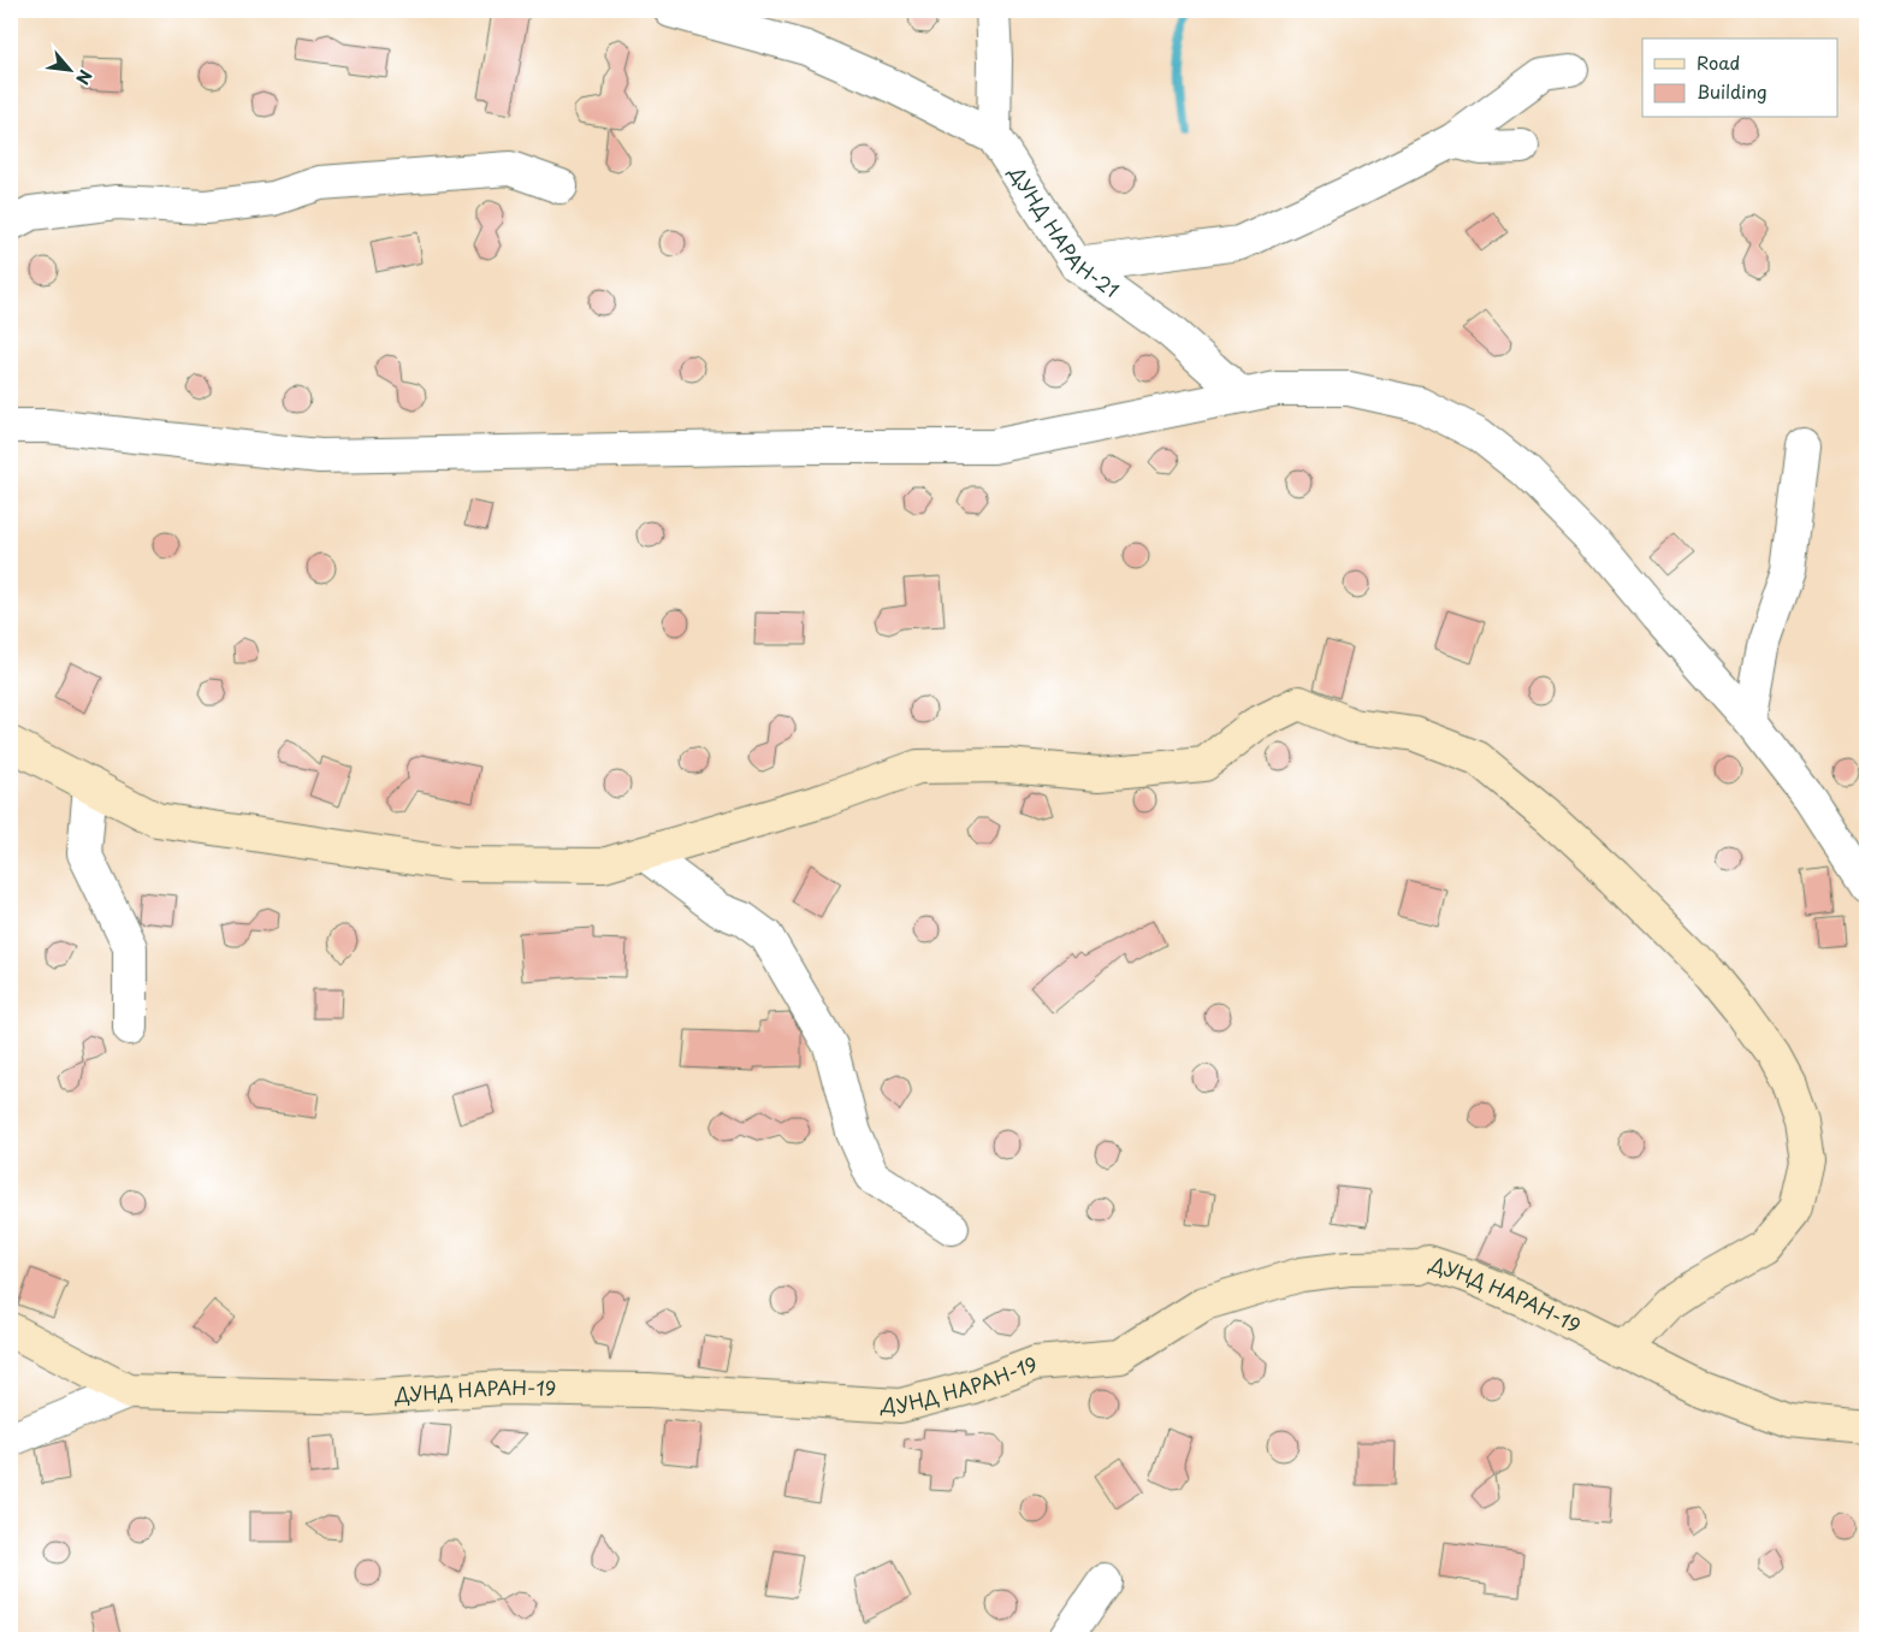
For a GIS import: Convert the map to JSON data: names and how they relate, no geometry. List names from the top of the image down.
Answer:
{
  "streets": {
    "street": ["ДУНД НАРАН-21", "ДУНД НАРАН-19"]
  },
  "legend": ["Road", "Building"],
  "north": "bottom right"
}
